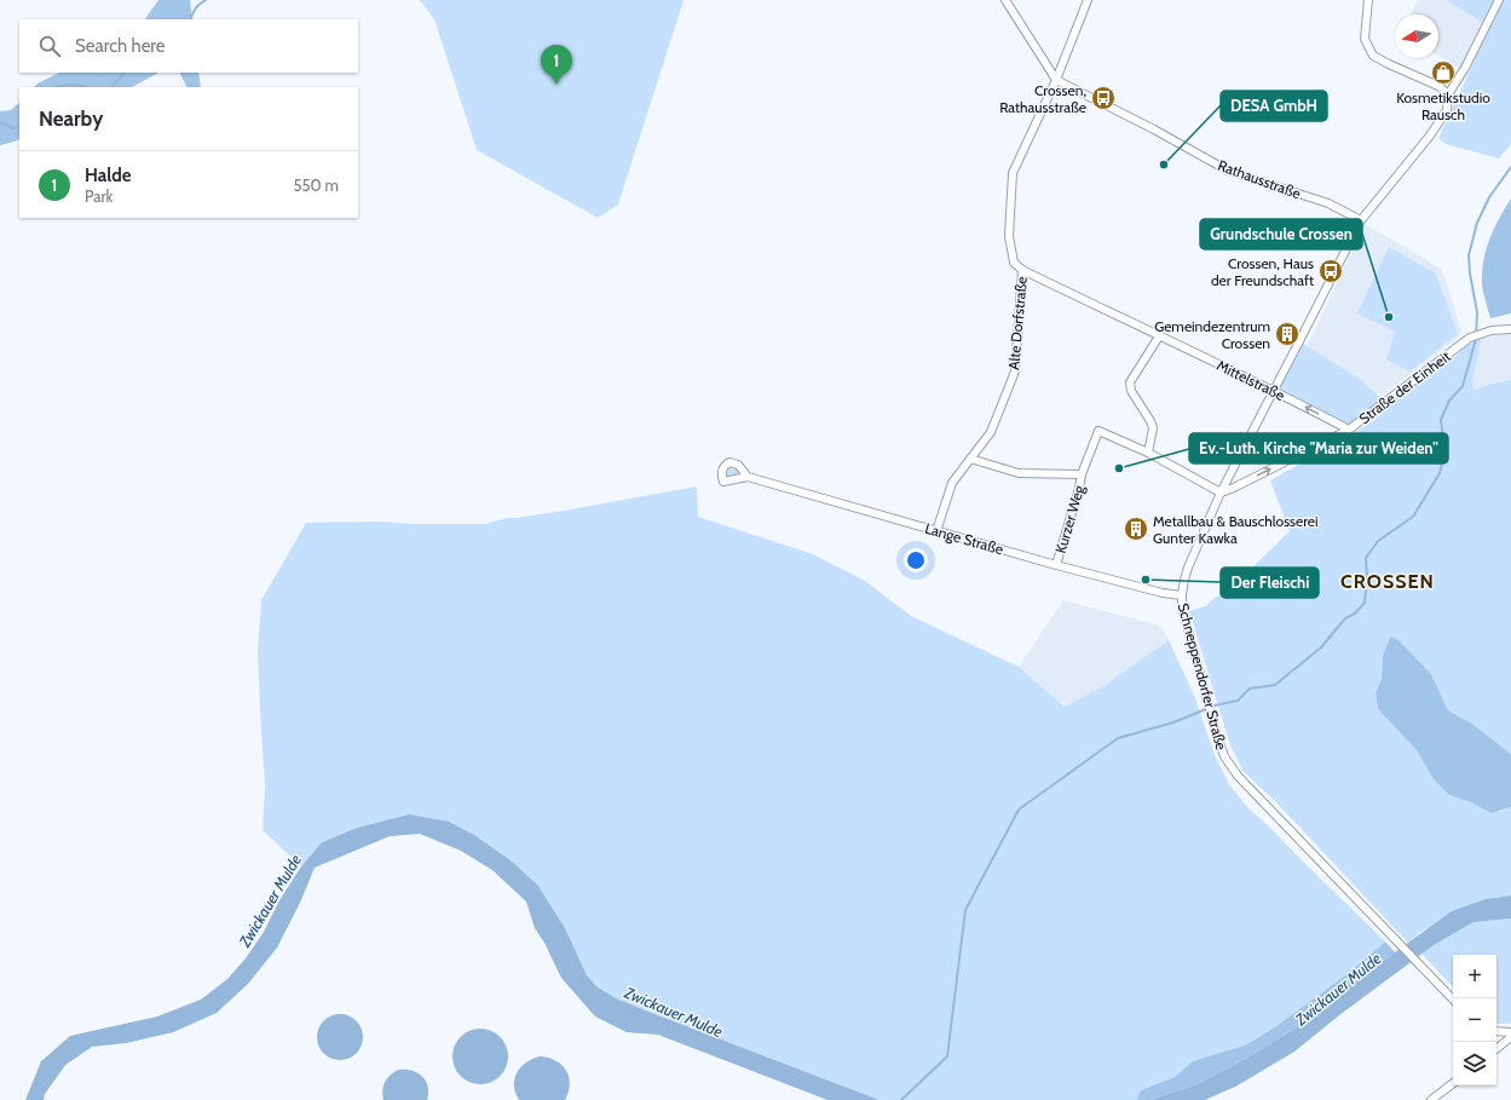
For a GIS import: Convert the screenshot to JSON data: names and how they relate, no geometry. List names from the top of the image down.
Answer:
{
  "streets": {
    "street": [
      "Rathausstraße",
      "Alte Dorfstraße",
      "Mittelstraße",
      "Straße der Einheit",
      "Kurzer Weg",
      "Lange Straße",
      "Schneppendorfer Straße"
    ]
  },
  "crossings": [
    ["Rathausstraße", "Alte Dorfstraße"],
    ["Rathausstraße", "Schneppendorfer Straße"],
    ["Alte Dorfstraße", "Mittelstraße"],
    ["Alte Dorfstraße", "Lange Straße"],
    ["Mittelstraße", "Straße der Einheit"],
    ["Mittelstraße", "Schneppendorfer Straße"],
    ["Straße der Einheit", "Schneppendorfer Straße"],
    ["Kurzer Weg", "Lange Straße"],
    ["Lange Straße", "Schneppendorfer Straße"]
  ],
  "one_way": ["Straße der Einheit"],
  "districts": ["CROSSEN"],
  "water": ["Zwickauer Mulde"],
  "places": {
    "shop": ["Kosmetikstudio Rausch"],
    "bus stop": ["Crossen, Rathausstraße", "Crossen, Haus der Freundschaft"],
    "other": [
      "DESA GmbH",
      "Grundschule Crossen",
      "Ev.-Luth. Kirche \"Maria zur Weiden\"",
      "Der Fleischi"
    ],
    "building": ["Gemeindezentrum Crossen", "Metallbau & Bauschlosserei Gunter Kawka"]
  },
  "north": "left",
  "page": {
    "search": "Search here",
    "pins": "1",
    "heading": "Nearby",
    "list": [
      {
        "mark": "1",
        "name": "Halde",
        "note": "Park",
        "value": "550 m"
      }
    ],
    "map_buttons": ["+", "−"]
  }
}
